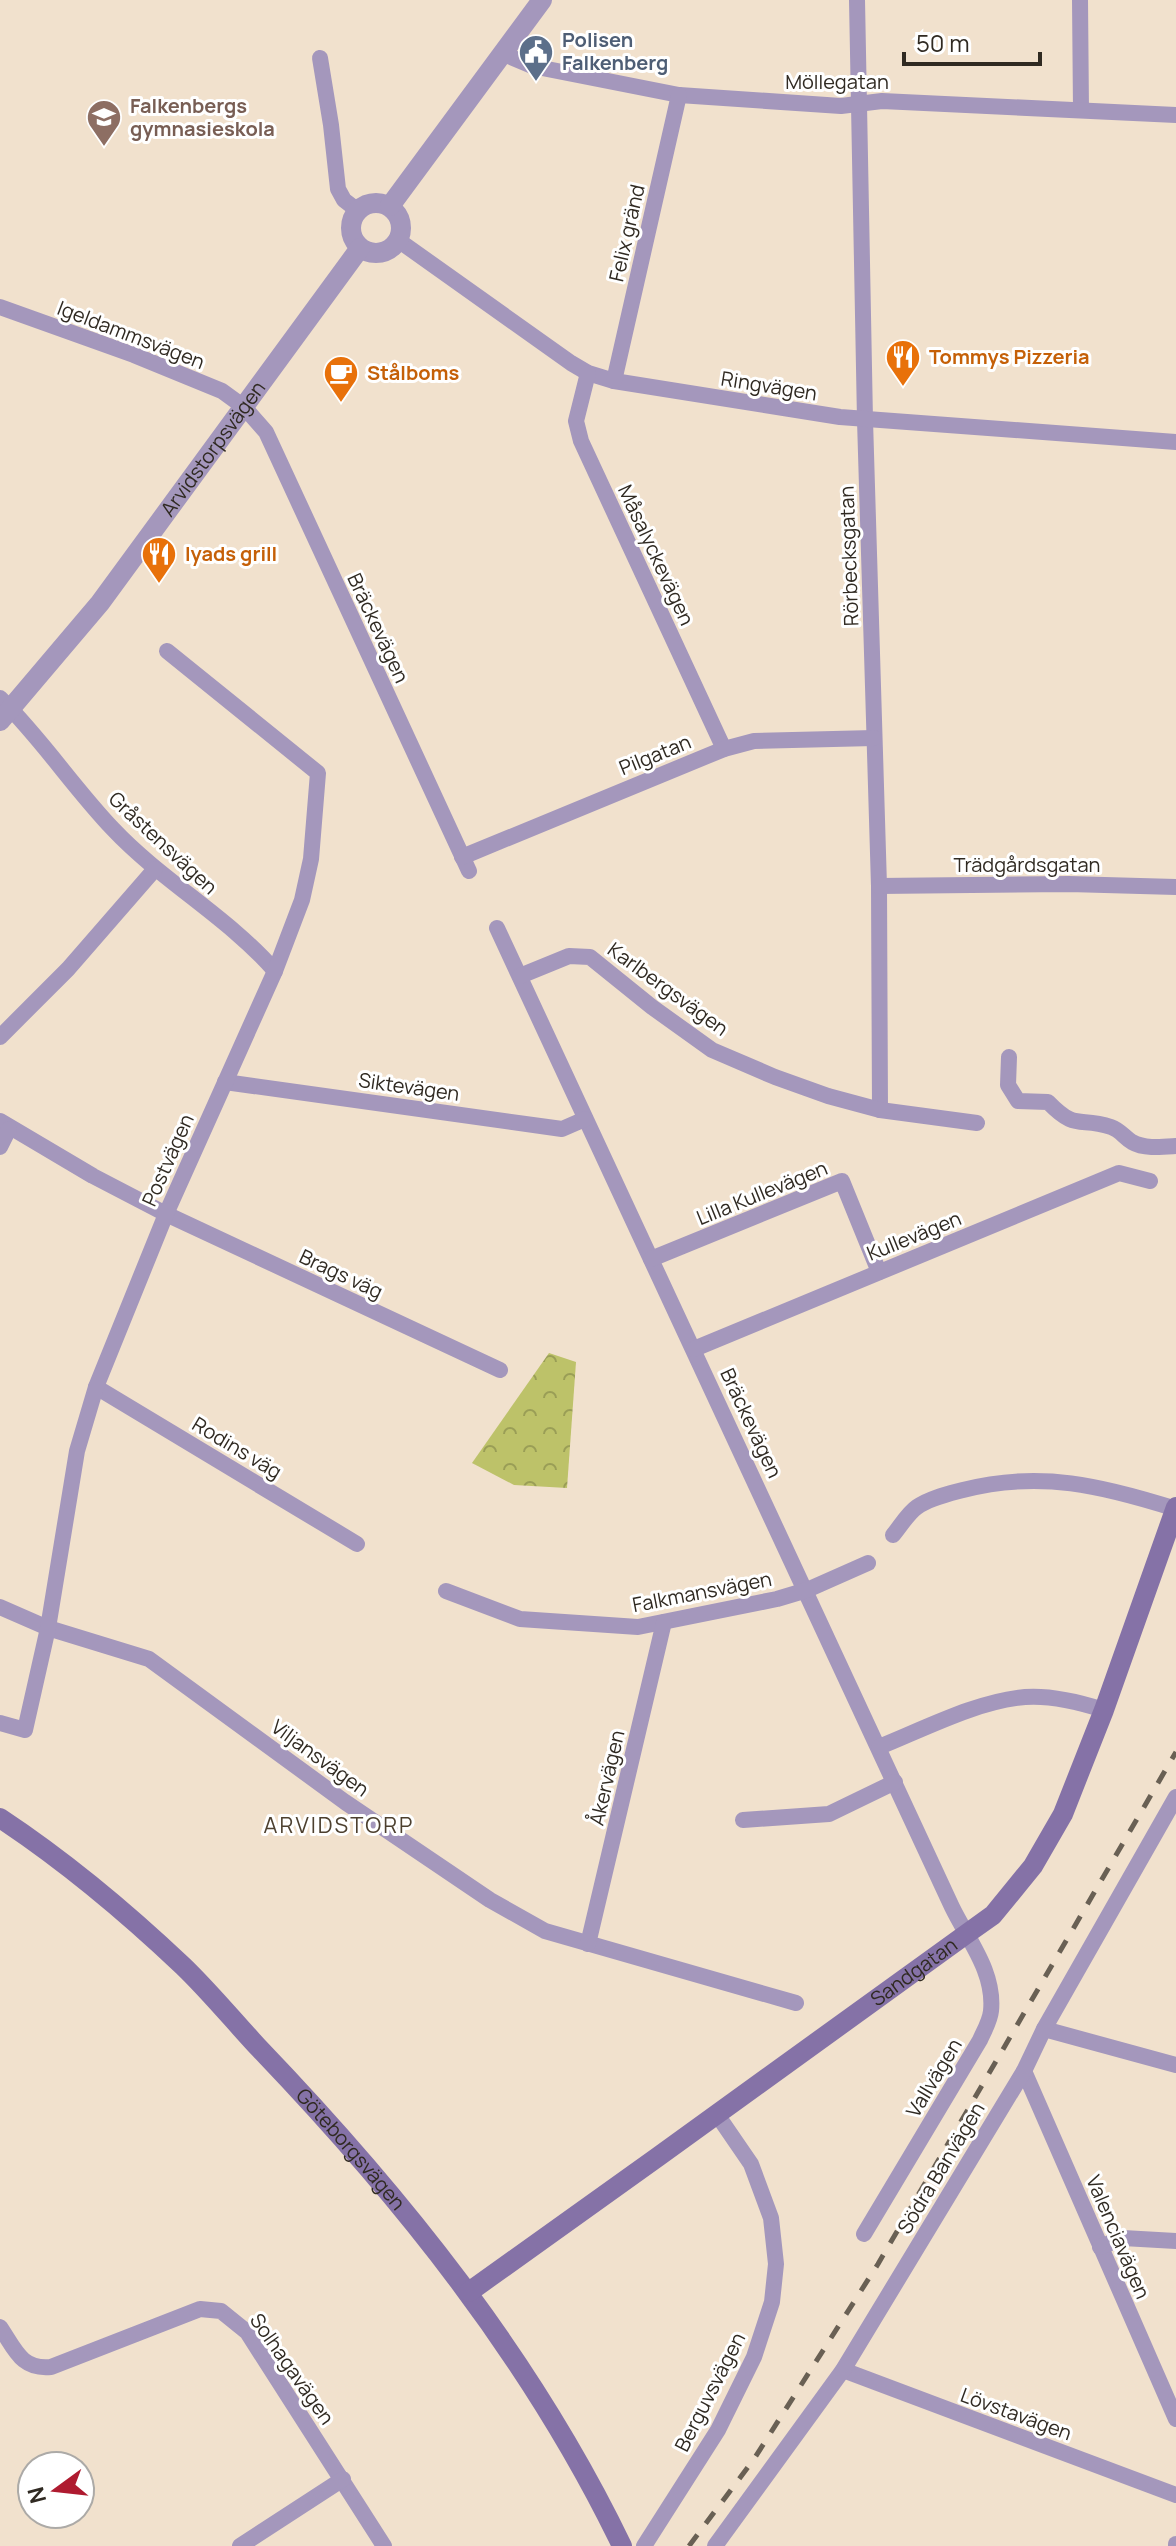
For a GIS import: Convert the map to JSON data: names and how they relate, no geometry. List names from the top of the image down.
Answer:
{
  "streets": {
    "main road": ["Sandgatan", "Göteborgsvägen"],
    "street": [
      "Möllegatan",
      "Felix gränd",
      "Igeldammsvägen",
      "Ringvägen",
      "Arvidstorpsvägen",
      "Måsalyckevägen",
      "Rörbecksgatan",
      "Bräckevägen",
      "Pilgatan",
      "Gråstensvägen",
      "Trädgårdsgatan",
      "Karlbergsvägen",
      "Siktevägen",
      "Postvägen",
      "Lilla Kullevägen",
      "Kullevägen",
      "Brags väg",
      "Rodins väg",
      "Falkmansvägen",
      "Viljansvägen",
      "Åkervägen",
      "Vallvägen",
      "Södra Banvägen",
      "Valenciavägen",
      "Solhagavägen",
      "Berguvsvägen",
      "Lövstavägen"
    ]
  },
  "crossings": [
    ["Möllegatan", "Felix gränd"],
    ["Möllegatan", "Rörbecksgatan"],
    ["Felix gränd", "Ringvägen"],
    ["Igeldammsvägen", "Arvidstorpsvägen"],
    ["Igeldammsvägen", "Bräckevägen"],
    ["Ringvägen", "Arvidstorpsvägen"],
    ["Ringvägen", "Måsalyckevägen"],
    ["Ringvägen", "Rörbecksgatan"],
    ["Arvidstorpsvägen", "Bräckevägen"],
    ["Arvidstorpsvägen", "Gråstensvägen"],
    ["Måsalyckevägen", "Pilgatan"],
    ["Rörbecksgatan", "Pilgatan"],
    ["Rörbecksgatan", "Trädgårdsgatan"],
    ["Rörbecksgatan", "Karlbergsvägen"],
    ["Bräckevägen", "Pilgatan"],
    ["Bräckevägen", "Karlbergsvägen"],
    ["Bräckevägen", "Siktevägen"],
    ["Bräckevägen", "Lilla Kullevägen"],
    ["Bräckevägen", "Kullevägen"],
    ["Bräckevägen", "Falkmansvägen"],
    ["Bräckevägen", "Sandgatan"],
    ["Bräckevägen", "Vallvägen"],
    ["Gråstensvägen", "Postvägen"],
    ["Siktevägen", "Postvägen"],
    ["Postvägen", "Brags väg"],
    ["Postvägen", "Rodins väg"],
    ["Postvägen", "Viljansvägen"],
    ["Lilla Kullevägen", "Kullevägen"],
    ["Falkmansvägen", "Åkervägen"],
    ["Viljansvägen", "Åkervägen"],
    ["Sandgatan", "Vallvägen"],
    ["Sandgatan", "Göteborgsvägen"],
    ["Sandgatan", "Berguvsvägen"],
    ["Södra Banvägen", "Valenciavägen"],
    ["Södra Banvägen", "Lövstavägen"]
  ],
  "districts": ["ARVIDSTORP"],
  "places": {
    "public building": ["Polisen Falkenberg"],
    "school or university": ["Falkenbergs gymnasieskola"],
    "restaurant": ["Tommys Pizzeria", "Iyads grill"],
    "cafe": ["Stålboms"]
  },
  "scale_bar": "50 m",
  "north": "left"
}
